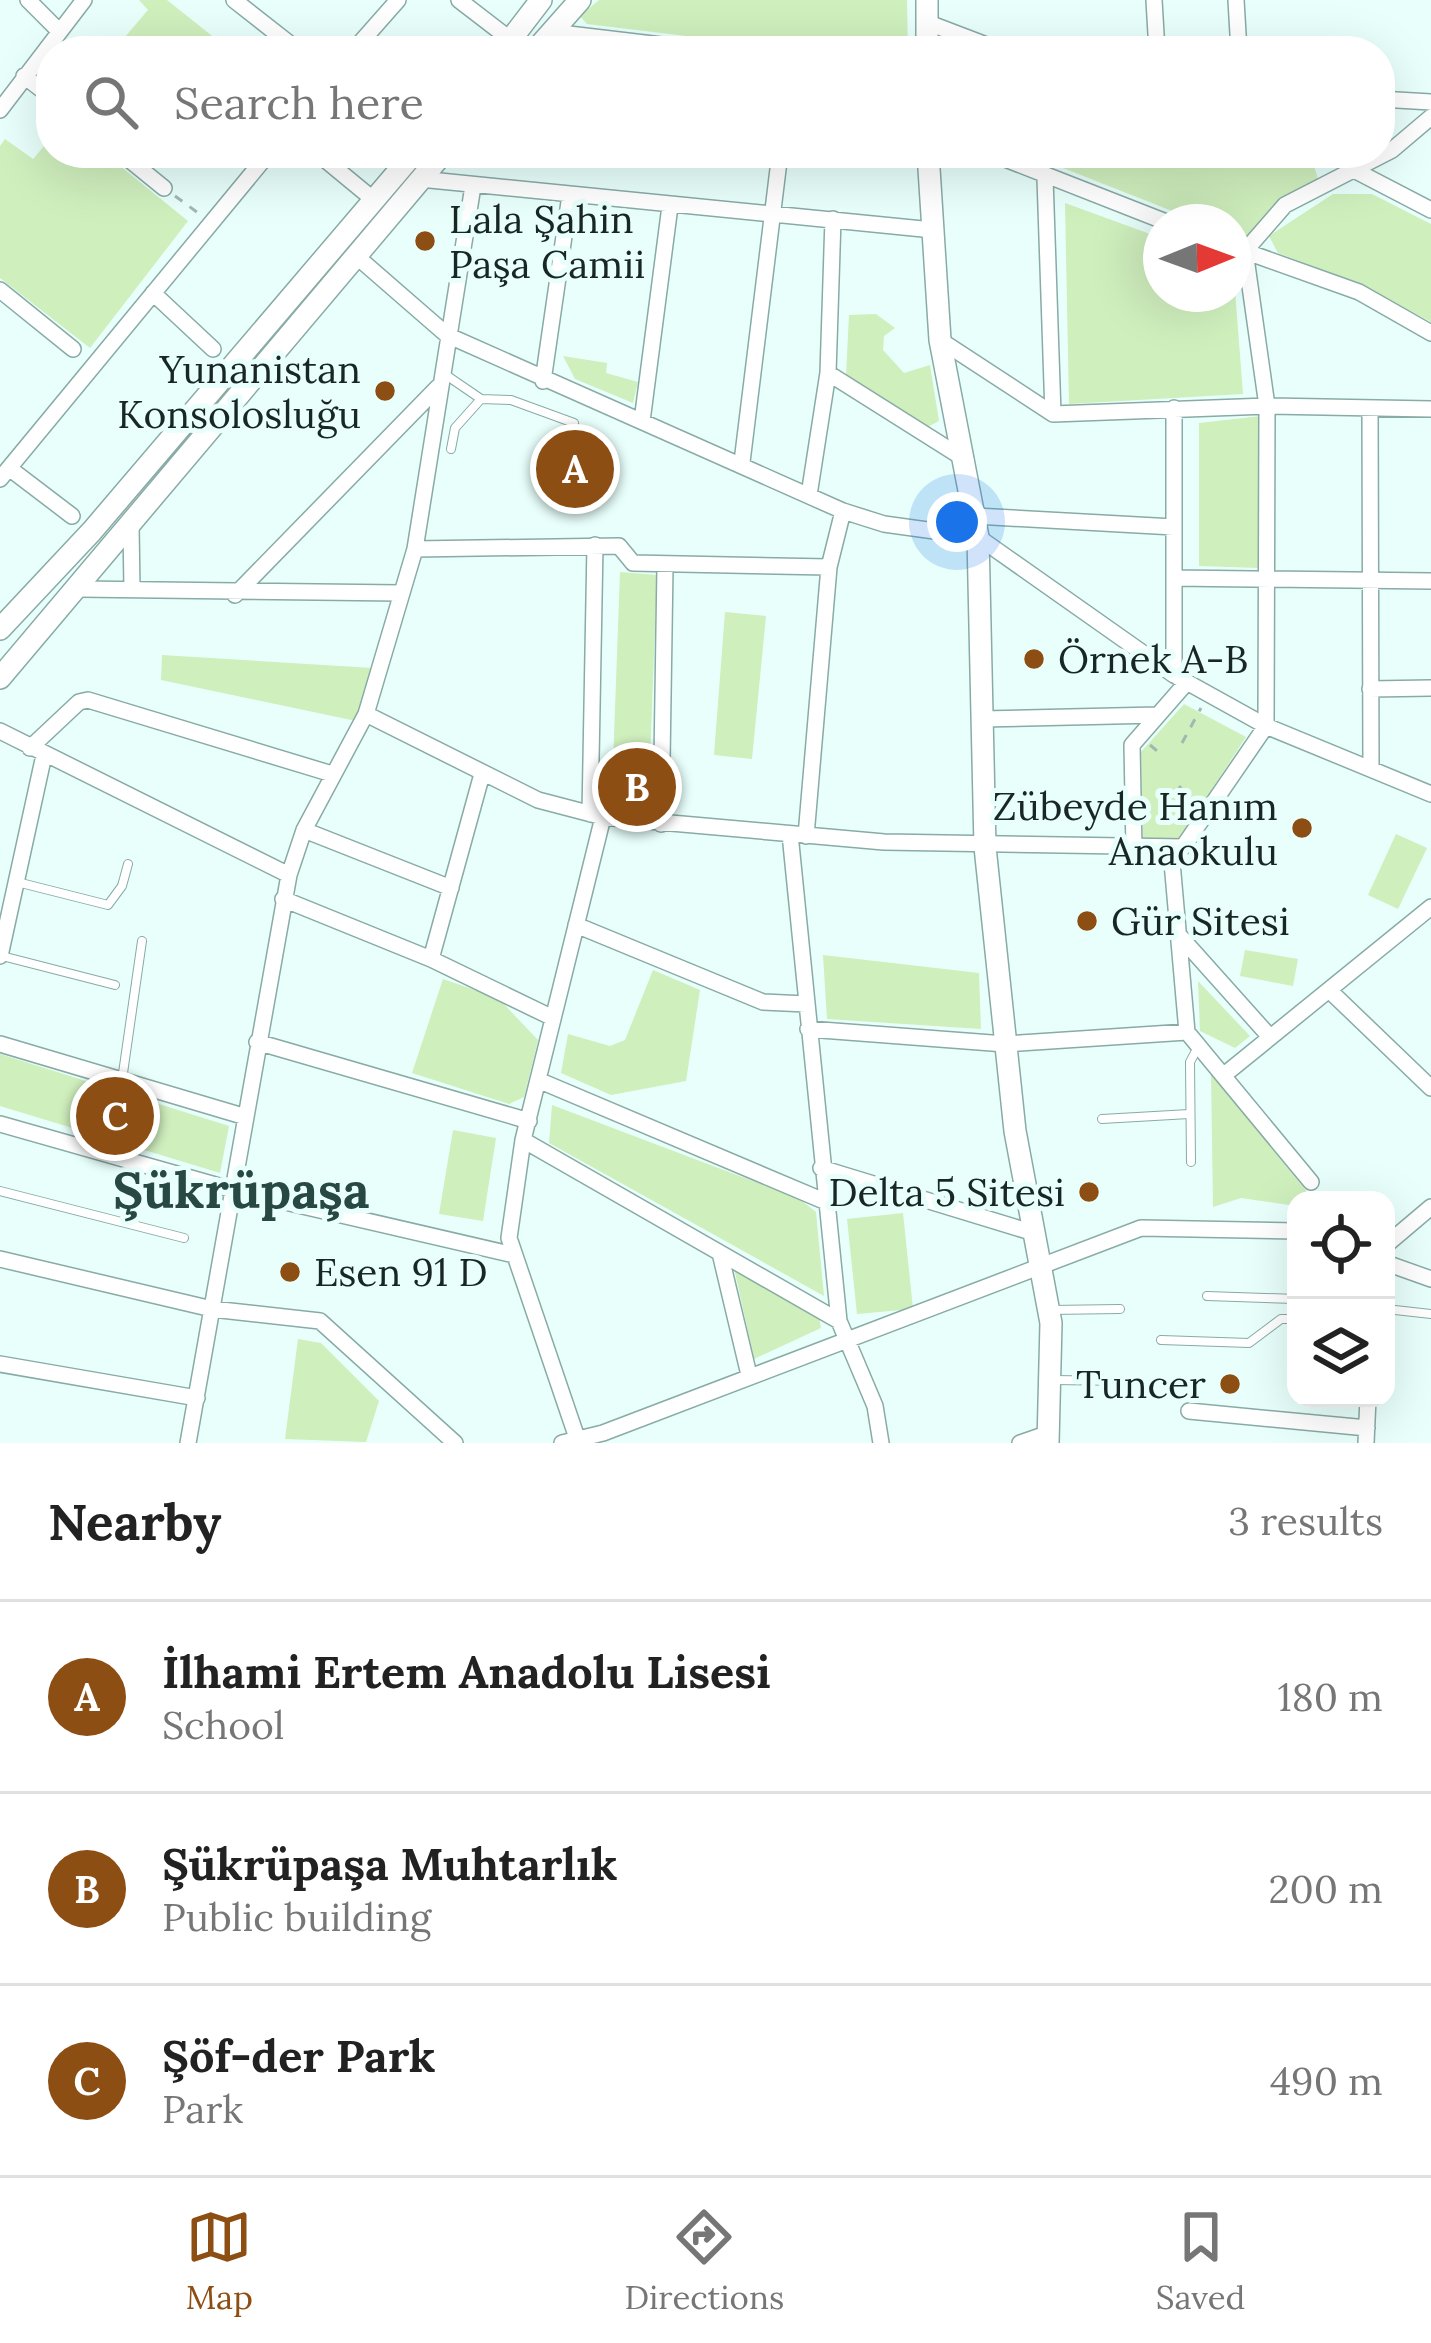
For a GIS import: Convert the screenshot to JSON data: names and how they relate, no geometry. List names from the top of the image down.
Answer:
{
  "districts": ["Şükrüpaşa"],
  "places": [
    "Lala Şahin Paşa Camii",
    "Yunanistan Konsolosluğu",
    "Örnek A-B",
    "Zübeyde Hanım Anaokulu",
    "Gür Sitesi",
    "Delta 5 Sitesi",
    "Esen 91 D",
    "Tuncer"
  ],
  "north": "right",
  "page": {
    "search": "Search here",
    "pins": ["A", "B", "C"],
    "heading": ["Nearby", "3 results"],
    "list": [
      {
        "mark": "A",
        "name": "İlhami Ertem Anadolu Lisesi",
        "note": "School",
        "value": "180 m"
      },
      {
        "mark": "B",
        "name": "Şükrüpaşa Muhtarlık",
        "note": "Public building",
        "value": "200 m"
      },
      {
        "mark": "C",
        "name": "Şöf-der Park",
        "note": "Park",
        "value": "490 m"
      }
    ],
    "nav": ["Map", "Directions", "Saved"]
  }
}
